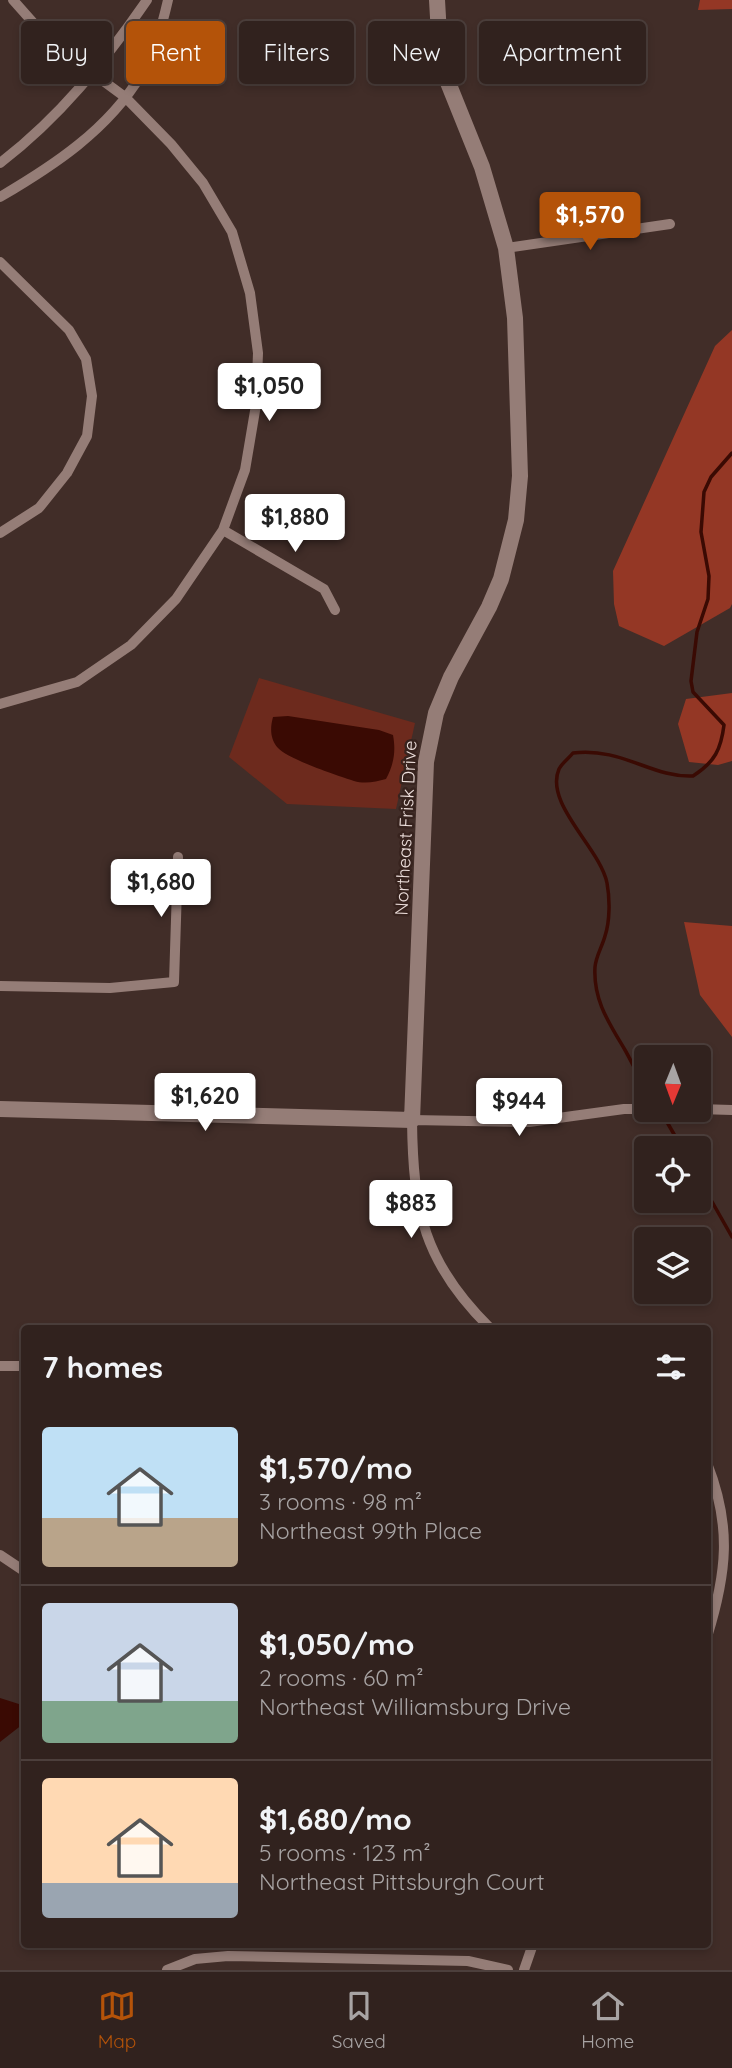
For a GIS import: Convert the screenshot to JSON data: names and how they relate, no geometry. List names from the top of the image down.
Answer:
{
  "streets": {
    "street": ["Northeast Frisk Drive"]
  },
  "north": "bottom",
  "page": {
    "chip": [
      "Buy",
      "Rent",
      "Filters",
      "New",
      "Apartment"
    ],
    "price": [
      "$1,570",
      "$1,050",
      "$1,880",
      "$1,680",
      "$1,620",
      "$944",
      "$883"
    ],
    "heading": "7 homes",
    "list": [
      {
        "name": "$1,570/mo",
        "note": "3 rooms · 98 m² · Northeast 99th Place"
      },
      {
        "name": "$1,050/mo",
        "note": "2 rooms · 60 m² · Northeast Williamsburg Drive"
      },
      {
        "name": "$1,680/mo",
        "note": "5 rooms · 123 m² · Northeast Pittsburgh Court"
      }
    ],
    "tabs": ["Map", "Saved", "Home"]
  }
}
